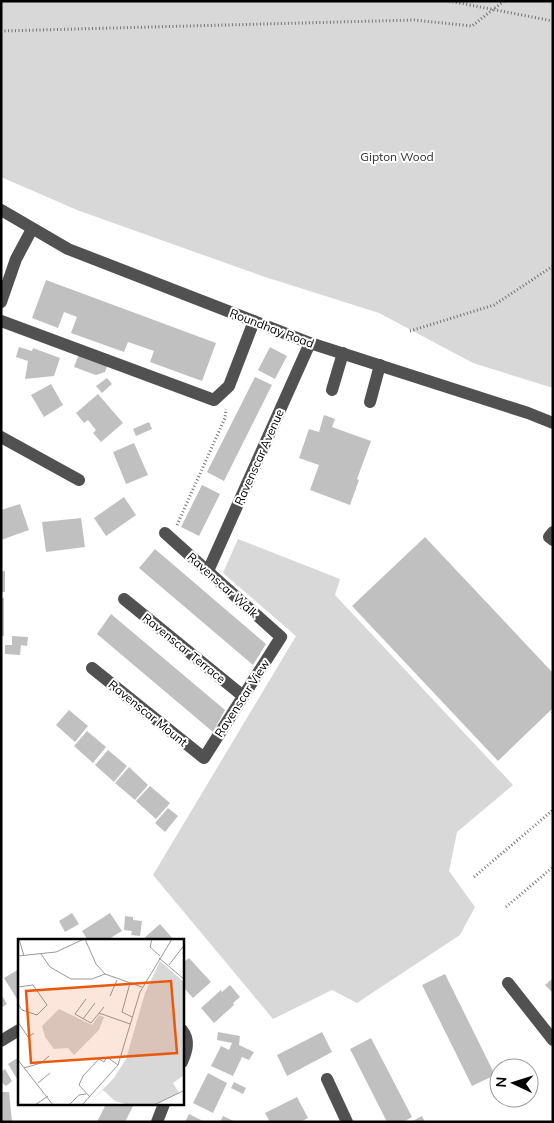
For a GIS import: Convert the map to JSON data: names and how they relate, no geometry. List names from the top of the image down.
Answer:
{
  "streets": {
    "street": [
      "Roundhay Road",
      "Ravenscar Avenue",
      "Ravenscar Walk",
      "Ravenscar Terrace",
      "Ravenscar View",
      "Ravenscar Mount"
    ]
  },
  "crossings": [
    ["Roundhay Road", "Ravenscar Avenue"],
    ["Ravenscar Avenue", "Ravenscar Walk"],
    ["Ravenscar Walk", "Ravenscar View"],
    ["Ravenscar Terrace", "Ravenscar View"],
    ["Ravenscar View", "Ravenscar Mount"]
  ],
  "parks": ["Gipton Wood"],
  "north": "left"
}
